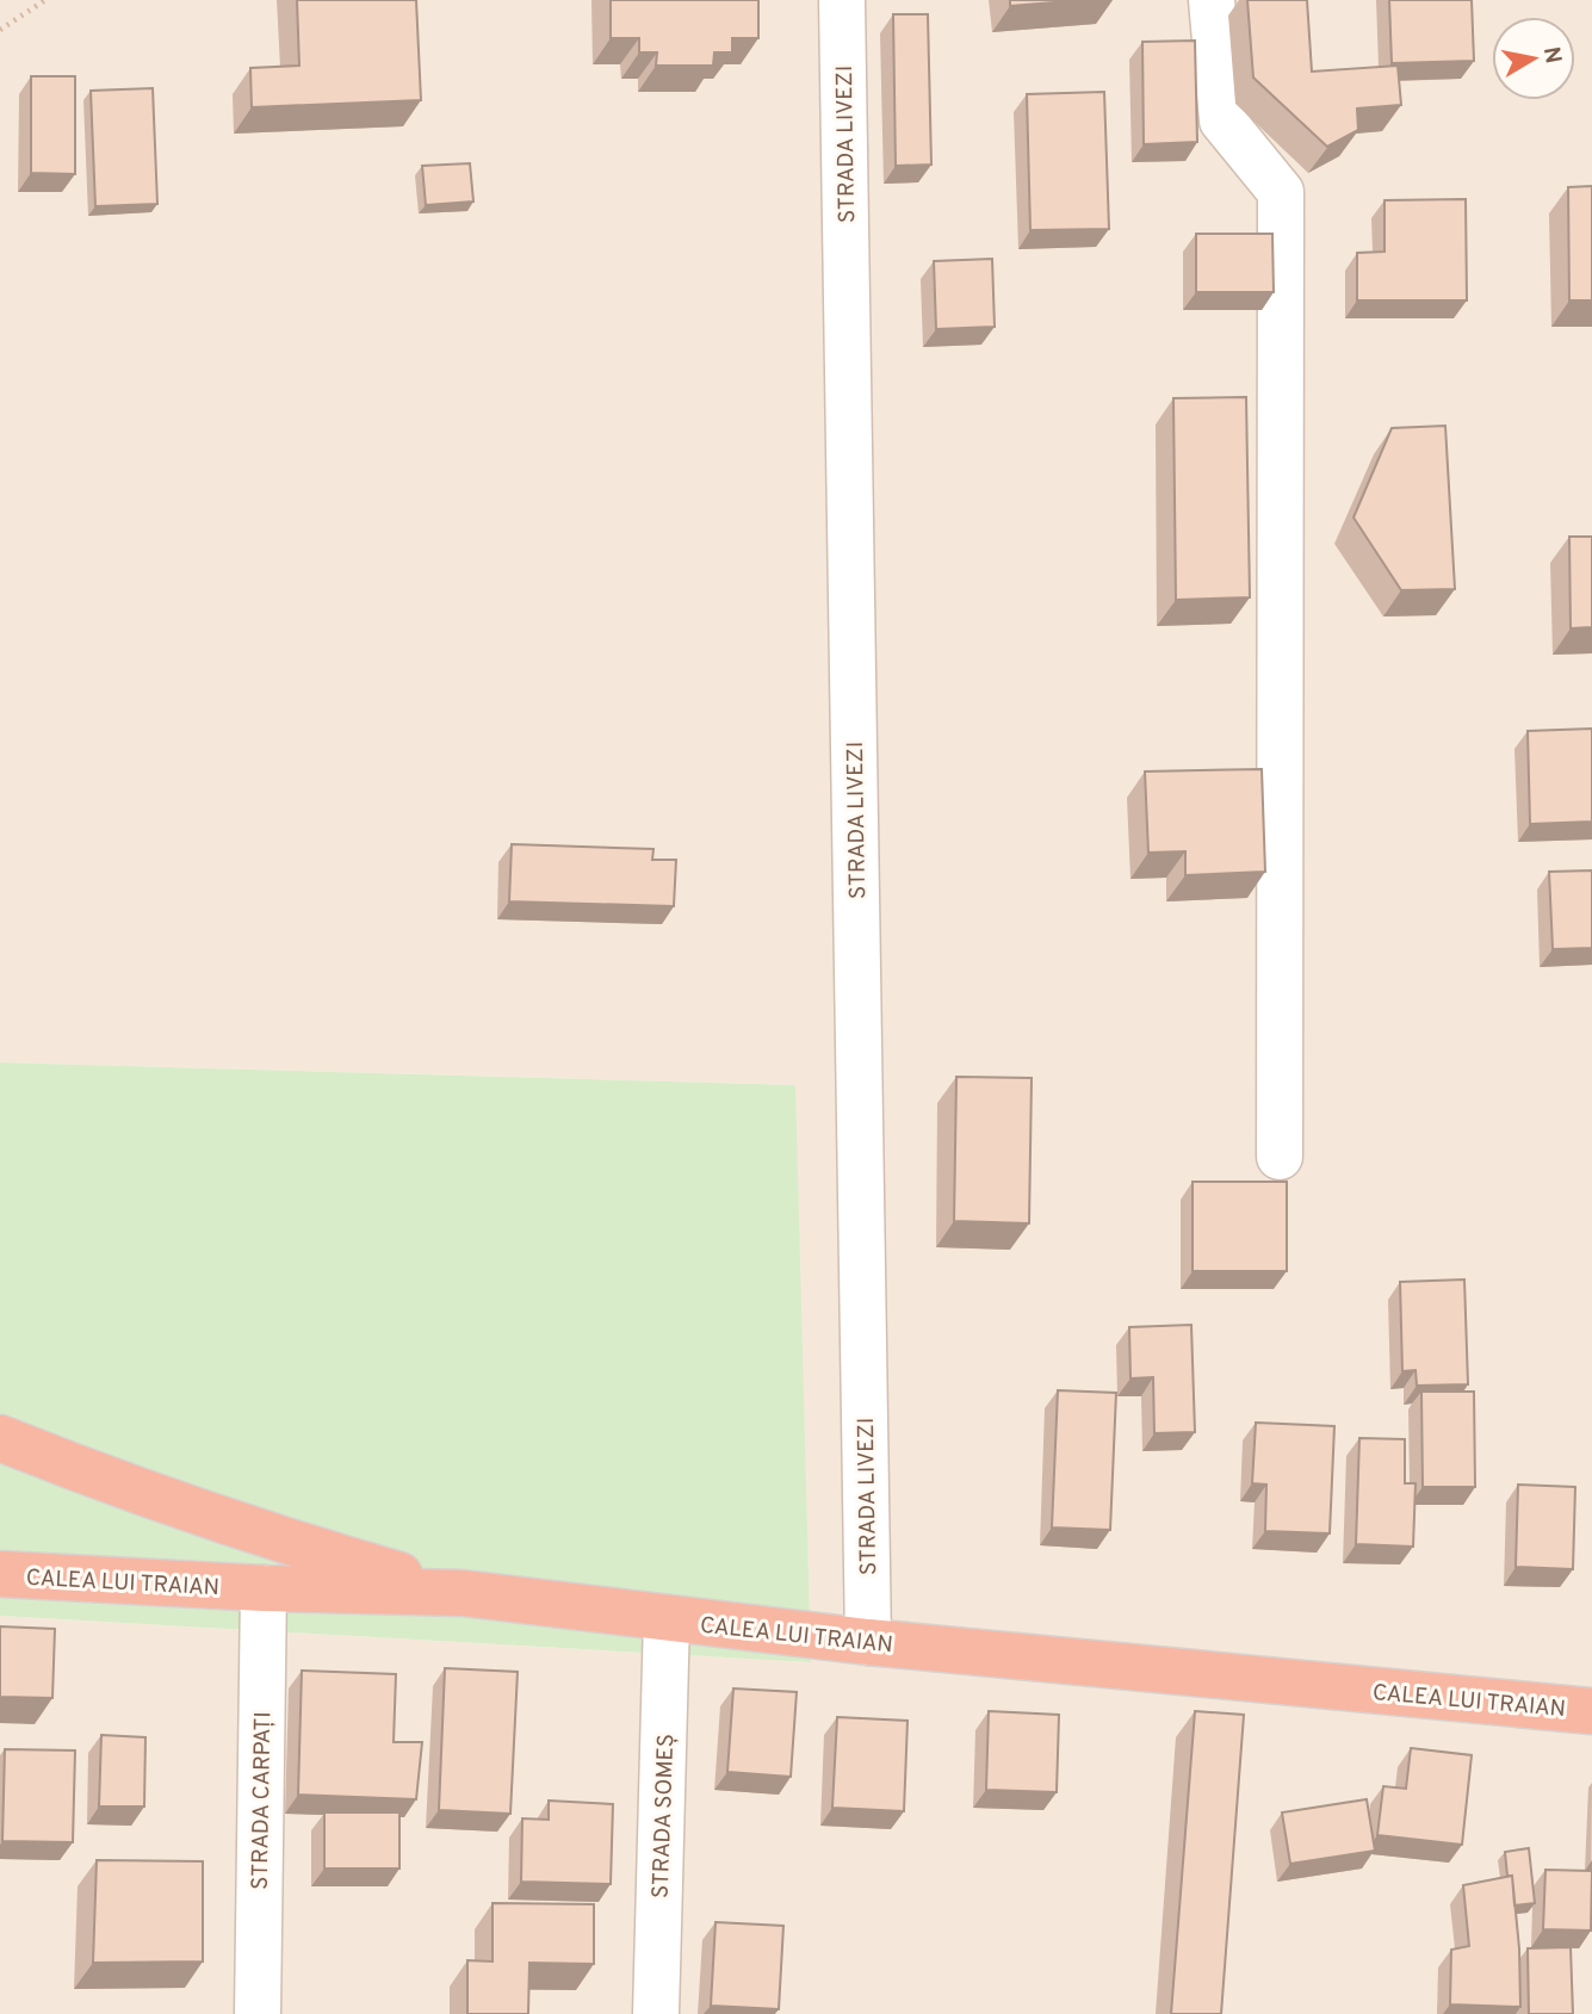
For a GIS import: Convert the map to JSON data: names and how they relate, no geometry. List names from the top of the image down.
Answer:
{
  "streets": {
    "highway": ["CALEA LUI TRAIAN"],
    "street": ["STRADA LIVEZI", "STRADA CARPAȚI", "STRADA SOMEȘ"]
  },
  "crossings": [
    ["STRADA LIVEZI", "CALEA LUI TRAIAN"],
    ["CALEA LUI TRAIAN", "STRADA CARPAȚI"],
    ["CALEA LUI TRAIAN", "STRADA SOMEȘ"]
  ],
  "north": "right"
}
